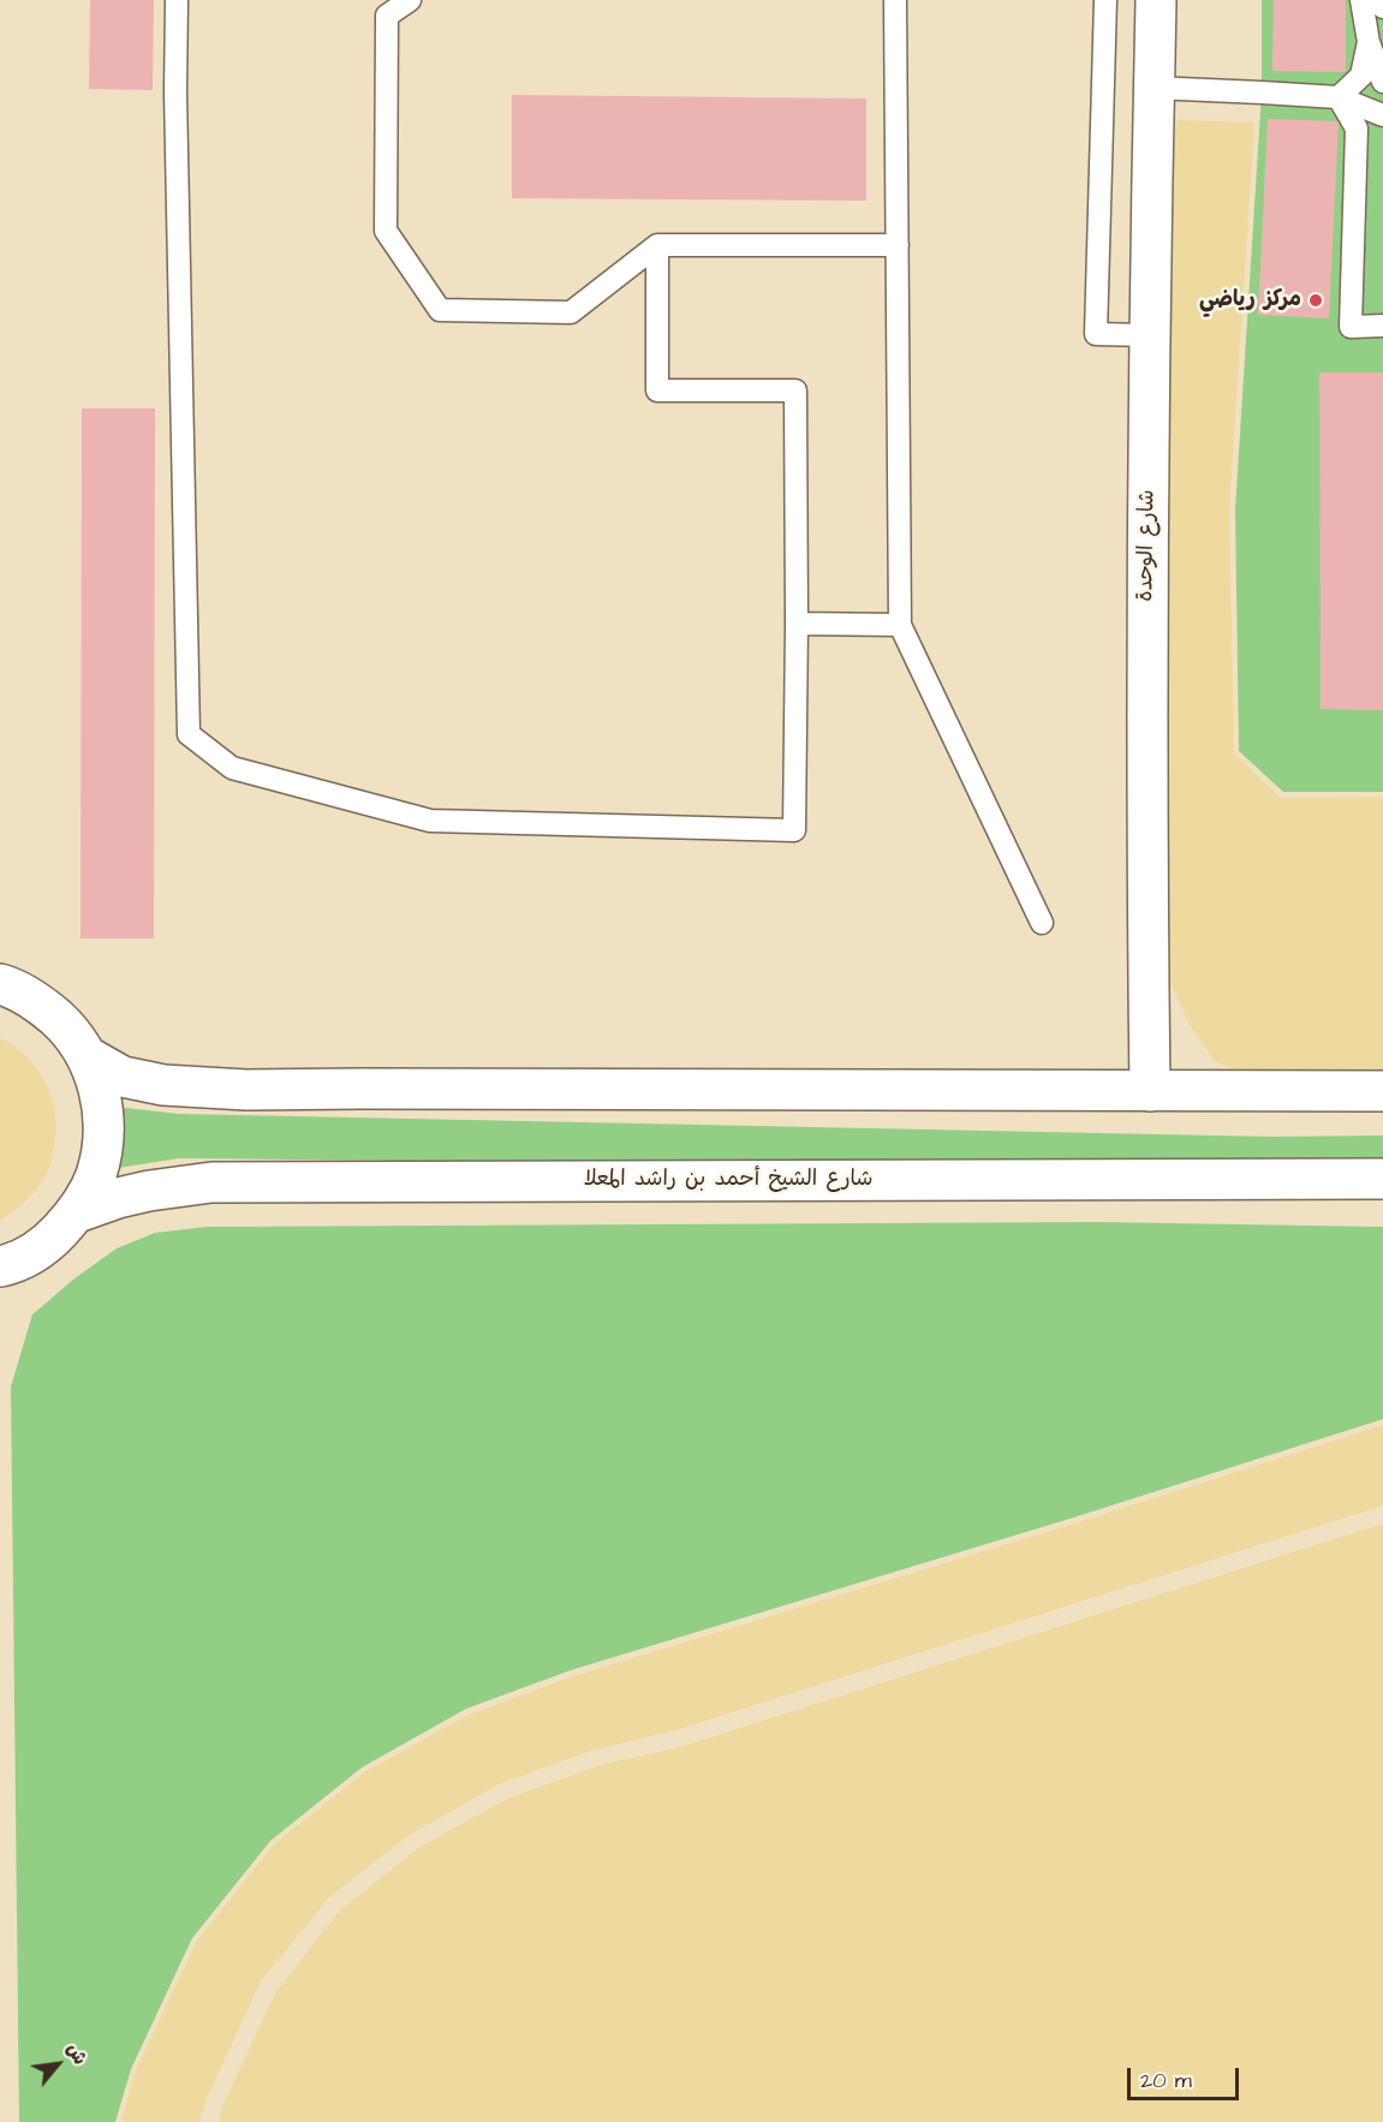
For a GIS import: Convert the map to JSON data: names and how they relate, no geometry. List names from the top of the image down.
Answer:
{
  "streets": {
    "street": ["شارع الوحدة", "شارع الشيخ أحمد بن راشد المعلا"]
  },
  "places": ["مركز رياضي"],
  "scale_bar": "20 m",
  "north": "top right"
}
